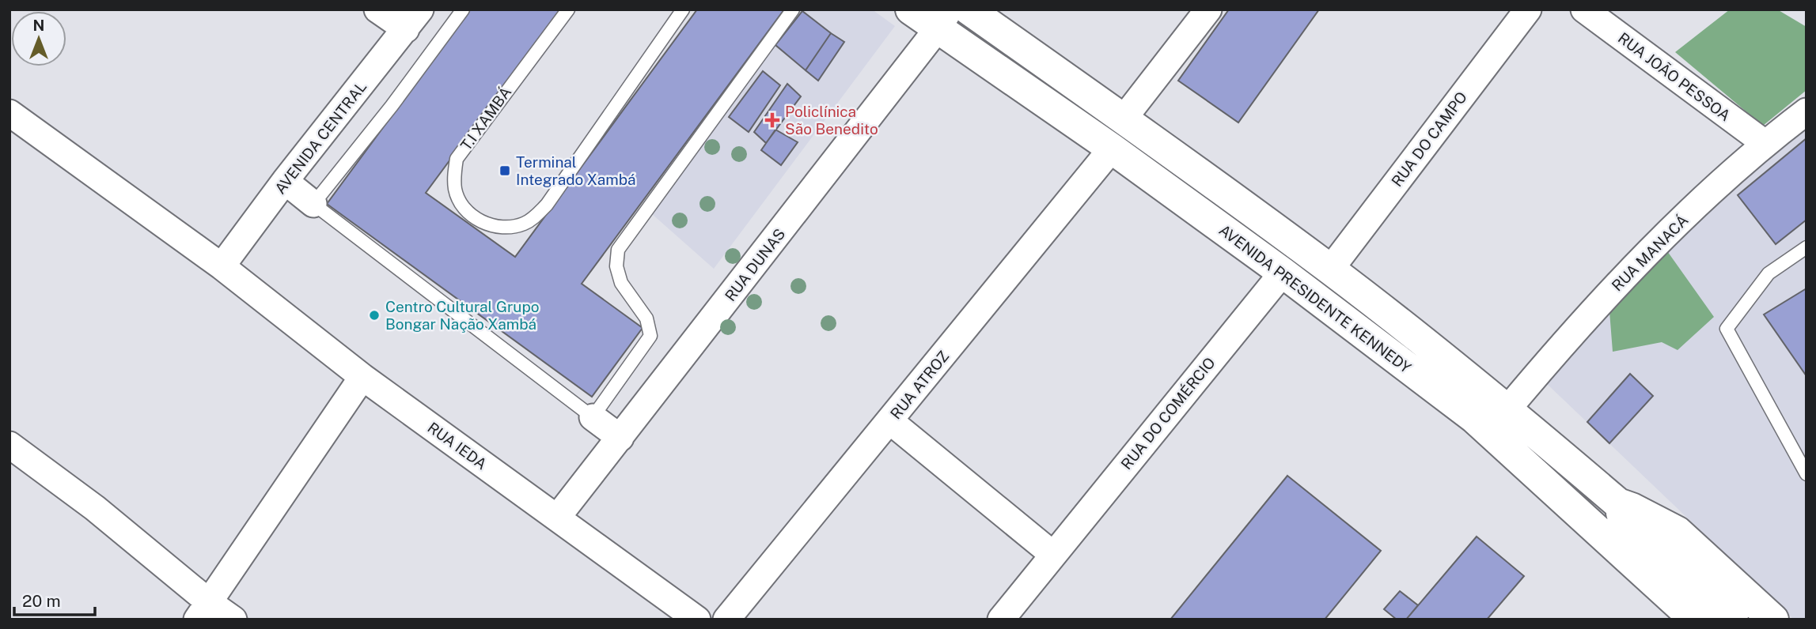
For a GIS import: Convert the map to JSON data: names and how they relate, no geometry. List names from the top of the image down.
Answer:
{
  "streets": {
    "main road": ["AVENIDA PRESIDENTE KENNEDY"],
    "street": [
      "RUA JOÃO PESSOA",
      "AVENIDA CENTRAL",
      "RUA DO CAMPO",
      "RUA MANACÁ",
      "RUA DUNAS",
      "RUA ATROZ",
      "RUA DO COMÉRCIO",
      "RUA IEDA"
    ],
    "lane": ["T.I XAMBÁ"]
  },
  "crossings": [
    ["RUA JOÃO PESSOA", "RUA MANACÁ"],
    ["AVENIDA CENTRAL", "RUA IEDA"],
    ["RUA DO CAMPO", "AVENIDA PRESIDENTE KENNEDY"],
    ["RUA MANACÁ", "AVENIDA PRESIDENTE KENNEDY"],
    ["RUA DUNAS", "AVENIDA PRESIDENTE KENNEDY"],
    ["RUA DUNAS", "RUA IEDA"],
    ["AVENIDA PRESIDENTE KENNEDY", "RUA ATROZ"],
    ["AVENIDA PRESIDENTE KENNEDY", "RUA DO COMÉRCIO"]
  ],
  "places": {
    "health": ["Policlínica São Benedito"],
    "transit": ["Terminal Integrado Xambá"],
    "other": ["Centro Cultural Grupo Bongar Nação Xambá"]
  },
  "scale_bar": "20 m",
  "north": "top"
}
